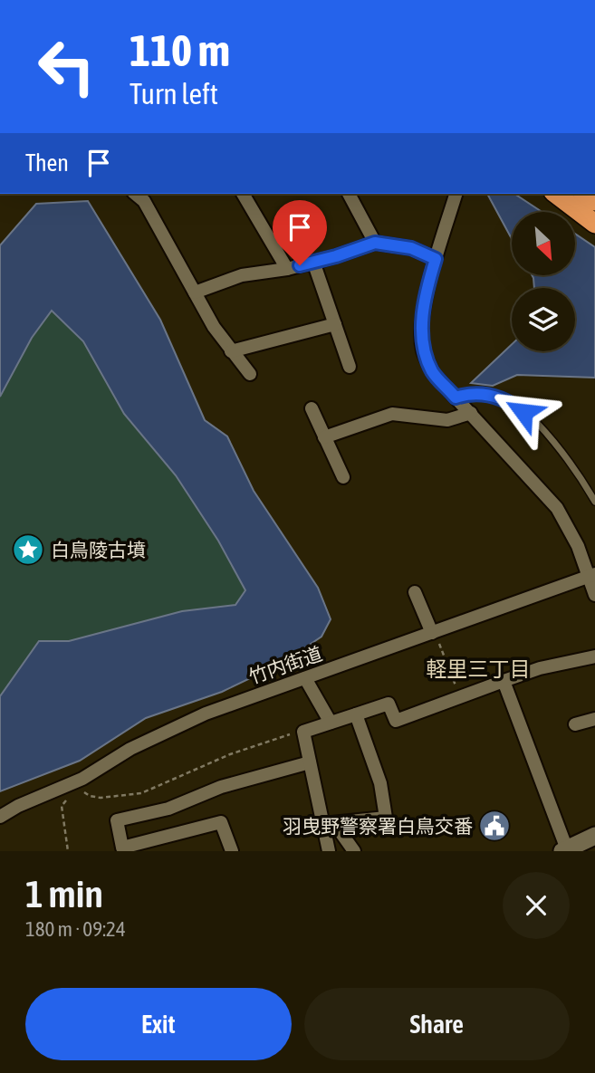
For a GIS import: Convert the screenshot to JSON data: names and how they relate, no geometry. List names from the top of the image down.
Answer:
{
  "streets": {
    "street": ["竹内街道"]
  },
  "districts": ["軽里三丁目"],
  "places": {
    "place": ["白鳥陵古墳"],
    "public building": ["羽曳野警察署白鳥交番"]
  },
  "north": "bottom right",
  "page": {
    "turn": ["110 m", "Turn left"],
    "then": "Then",
    "heading": ["1 min", "180 m · 09:24"],
    "buttons": ["Exit", "Share"]
  }
}
